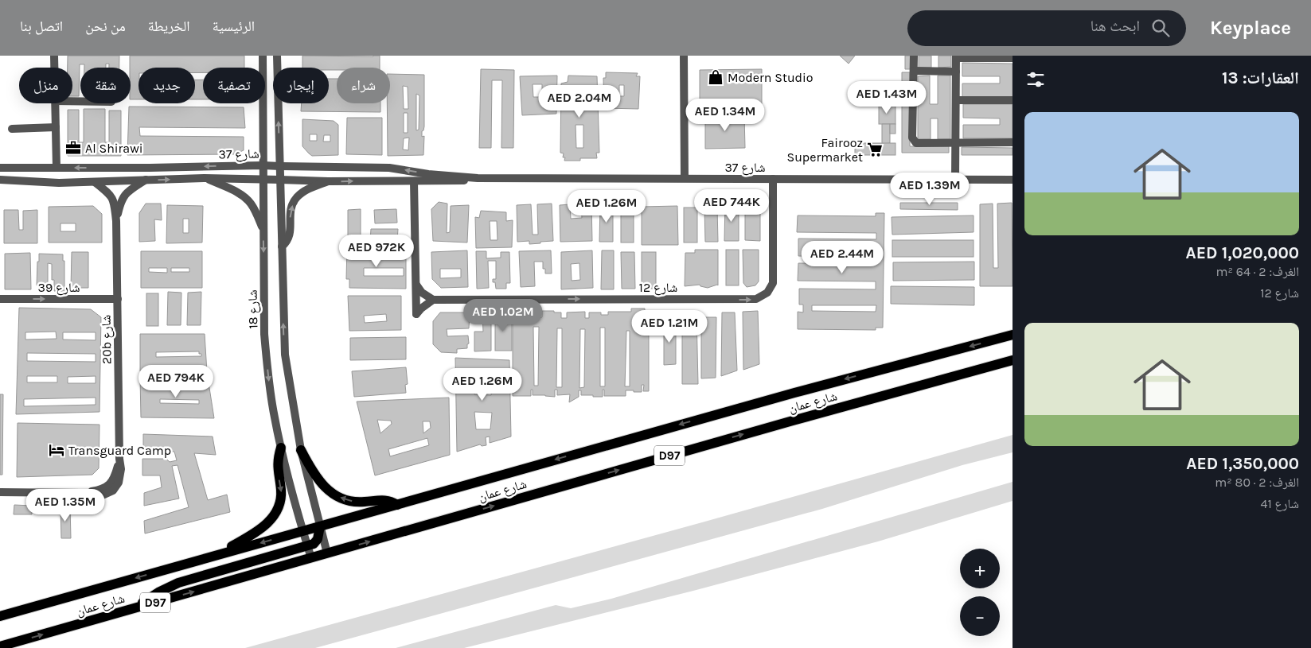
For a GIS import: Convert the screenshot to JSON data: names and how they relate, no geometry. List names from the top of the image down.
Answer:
{
  "streets": {
    "main road": ["شارع عمان", "D97"],
    "street": [
      "شارع 37",
      "شارع 39",
      "شارع 12",
      "شارع 18",
      "20b شارع"
    ]
  },
  "crossings": [
    ["شارع 37", "شارع 12"],
    ["شارع 37", "شارع 18"],
    ["شارع 37", "20b شارع"],
    ["شارع 39", "20b شارع"],
    ["شارع 18", "شارع عمان"]
  ],
  "one_way": ["شارع 39", "شارع 12"],
  "places": {
    "shop": ["Modern Studio"],
    "office": ["Al Shirawi"],
    "supermarket": ["Fairooz Supermarket"],
    "hotel": ["Transguard Camp"]
  },
  "page": {
    "header": "Keyplace",
    "search": "ابحث هنا",
    "nav": [
      "الرئيسية",
      "الخريطة",
      "من نحن",
      "اتصل بنا"
    ],
    "heading": "العقارات: 13",
    "chip": [
      "شراء",
      "إيجار",
      "تصفية",
      "جديد",
      "شقة",
      "منزل"
    ],
    "price": [
      "AED 1.43M",
      "AED 2.04M",
      "AED 1.34M",
      "AED 1.39M",
      "AED 744K",
      "AED 1.26M",
      "AED 972K",
      "AED 2.44M",
      "AED 1.02M",
      "AED 1.21M",
      "AED 794K",
      "AED 1.26M",
      "AED 1.35M"
    ],
    "list": [
      {
        "name": "AED 1,020,000",
        "note": "الغرف: 2 · 64 m² · شارع 12"
      },
      {
        "name": "AED 1,350,000",
        "note": "الغرف: 2 · 80 m² · شارع 41"
      }
    ],
    "map_buttons": ["+", "−"]
  }
}
